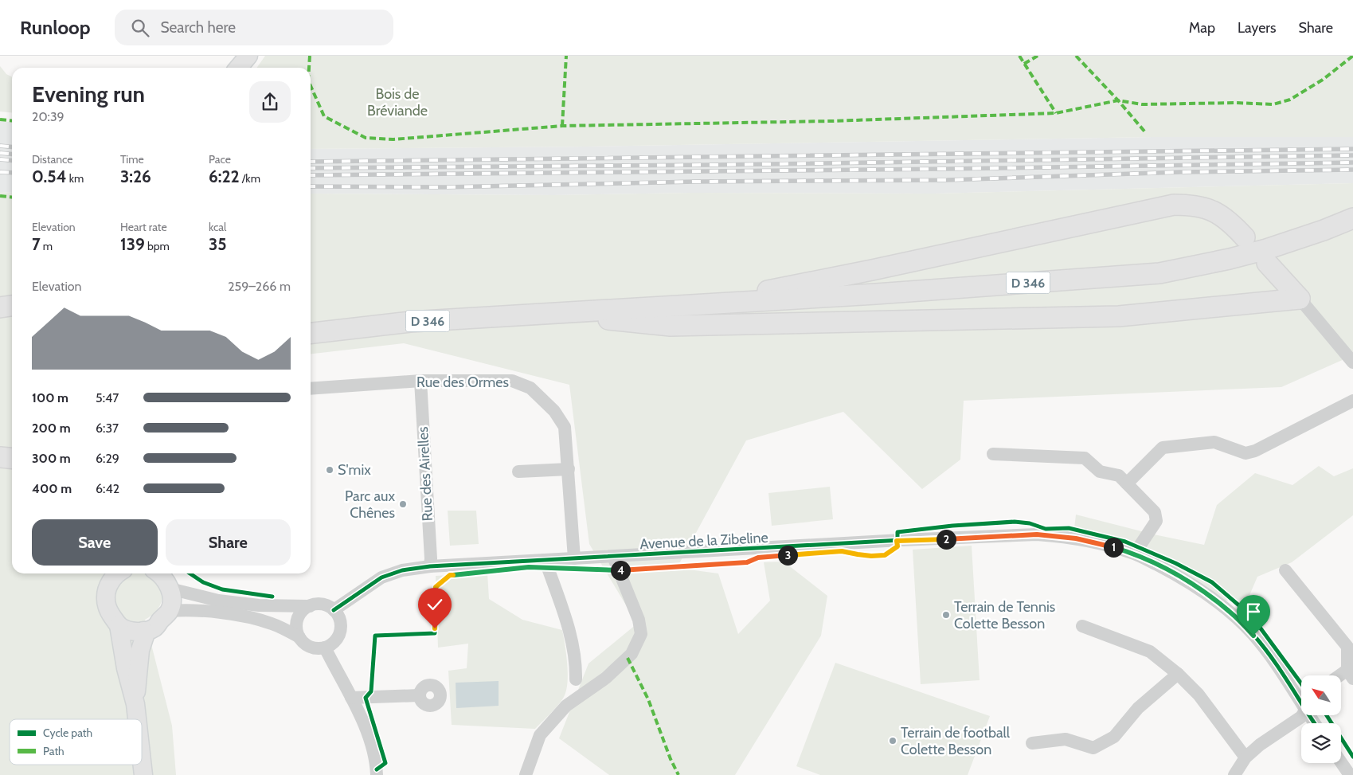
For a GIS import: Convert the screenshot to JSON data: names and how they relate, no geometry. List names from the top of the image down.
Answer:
{
  "streets": {
    "main road": ["D 346"],
    "street": ["Rue des Ormes", "Rue des Airelles", "Avenue de la Zibeline"]
  },
  "crossings": [
    ["Rue des Ormes", "Rue des Airelles"],
    ["Rue des Ormes", "Avenue de la Zibeline"],
    ["Rue des Airelles", "Avenue de la Zibeline"]
  ],
  "parks": ["Bois de Bréviande"],
  "places": [
    "S'mix",
    "Parc aux Chênes",
    "Terrain de Tennis Colette Besson",
    "Terrain de football Colette Besson"
  ],
  "legend": ["Cycle path", "Path"],
  "north": "top left",
  "page": {
    "header": "Runloop",
    "search": "Search here",
    "nav": ["Map", "Layers", "Share"],
    "heading": ["Evening run", "20:39"],
    "stats": [
      ["Distance", "0.54 km"],
      ["Time", "3:26"],
      ["Pace", "6:22 /km"],
      ["Elevation", "7 m"],
      ["Heart rate", "139 bpm"],
      ["kcal", "35"]
    ],
    "chart": ["Elevation", "259–266 m"],
    "list": [
      {
        "name": "100 m",
        "note": "5:47"
      },
      {
        "name": "200 m",
        "note": "6:37"
      },
      {
        "name": "300 m",
        "note": "6:29"
      },
      {
        "name": "400 m",
        "note": "6:42"
      }
    ],
    "buttons": ["Save", "Share"],
    "pins": [
      "2",
      "1",
      "3",
      "4"
    ]
  }
}
